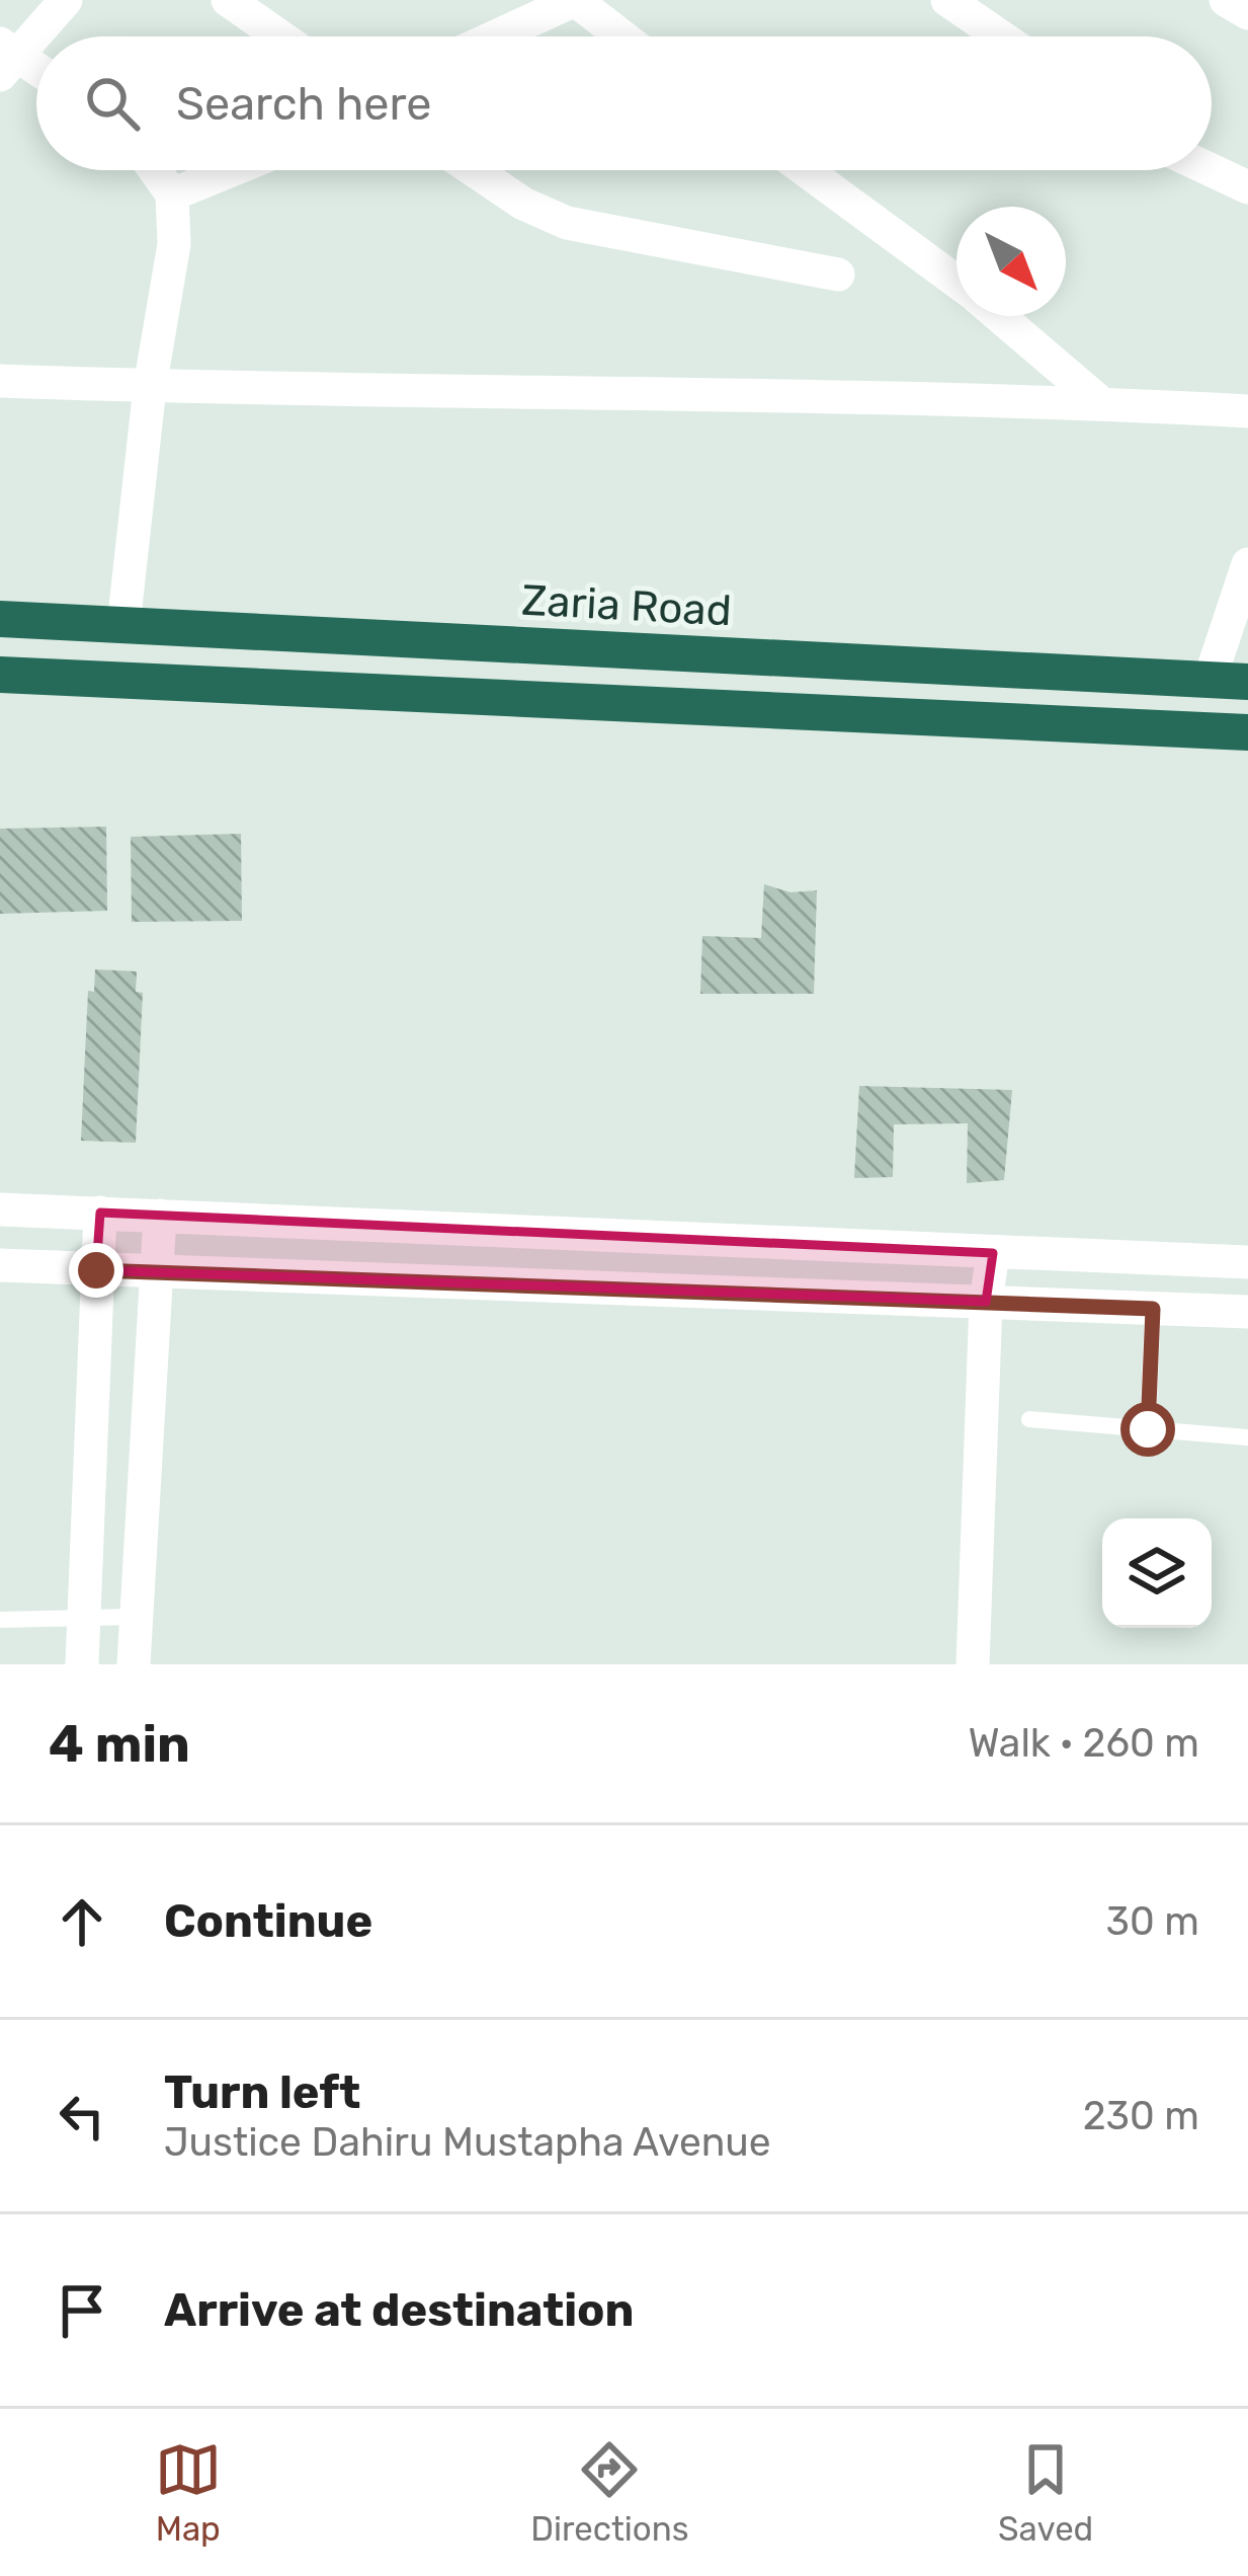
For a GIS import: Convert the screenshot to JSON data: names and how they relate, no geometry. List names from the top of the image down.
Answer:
{
  "streets": {
    "highway": ["Zaria Road"]
  },
  "north": "bottom right",
  "page": {
    "search": "Search here",
    "heading": ["4 min", "Walk · 260 m"],
    "list": [
      ["Continue", "30 m"],
      ["Turn left", "Justice Dahiru Mustapha Avenue", "230 m"],
      "Arrive at destination"
    ],
    "nav": ["Map", "Directions", "Saved"]
  }
}
